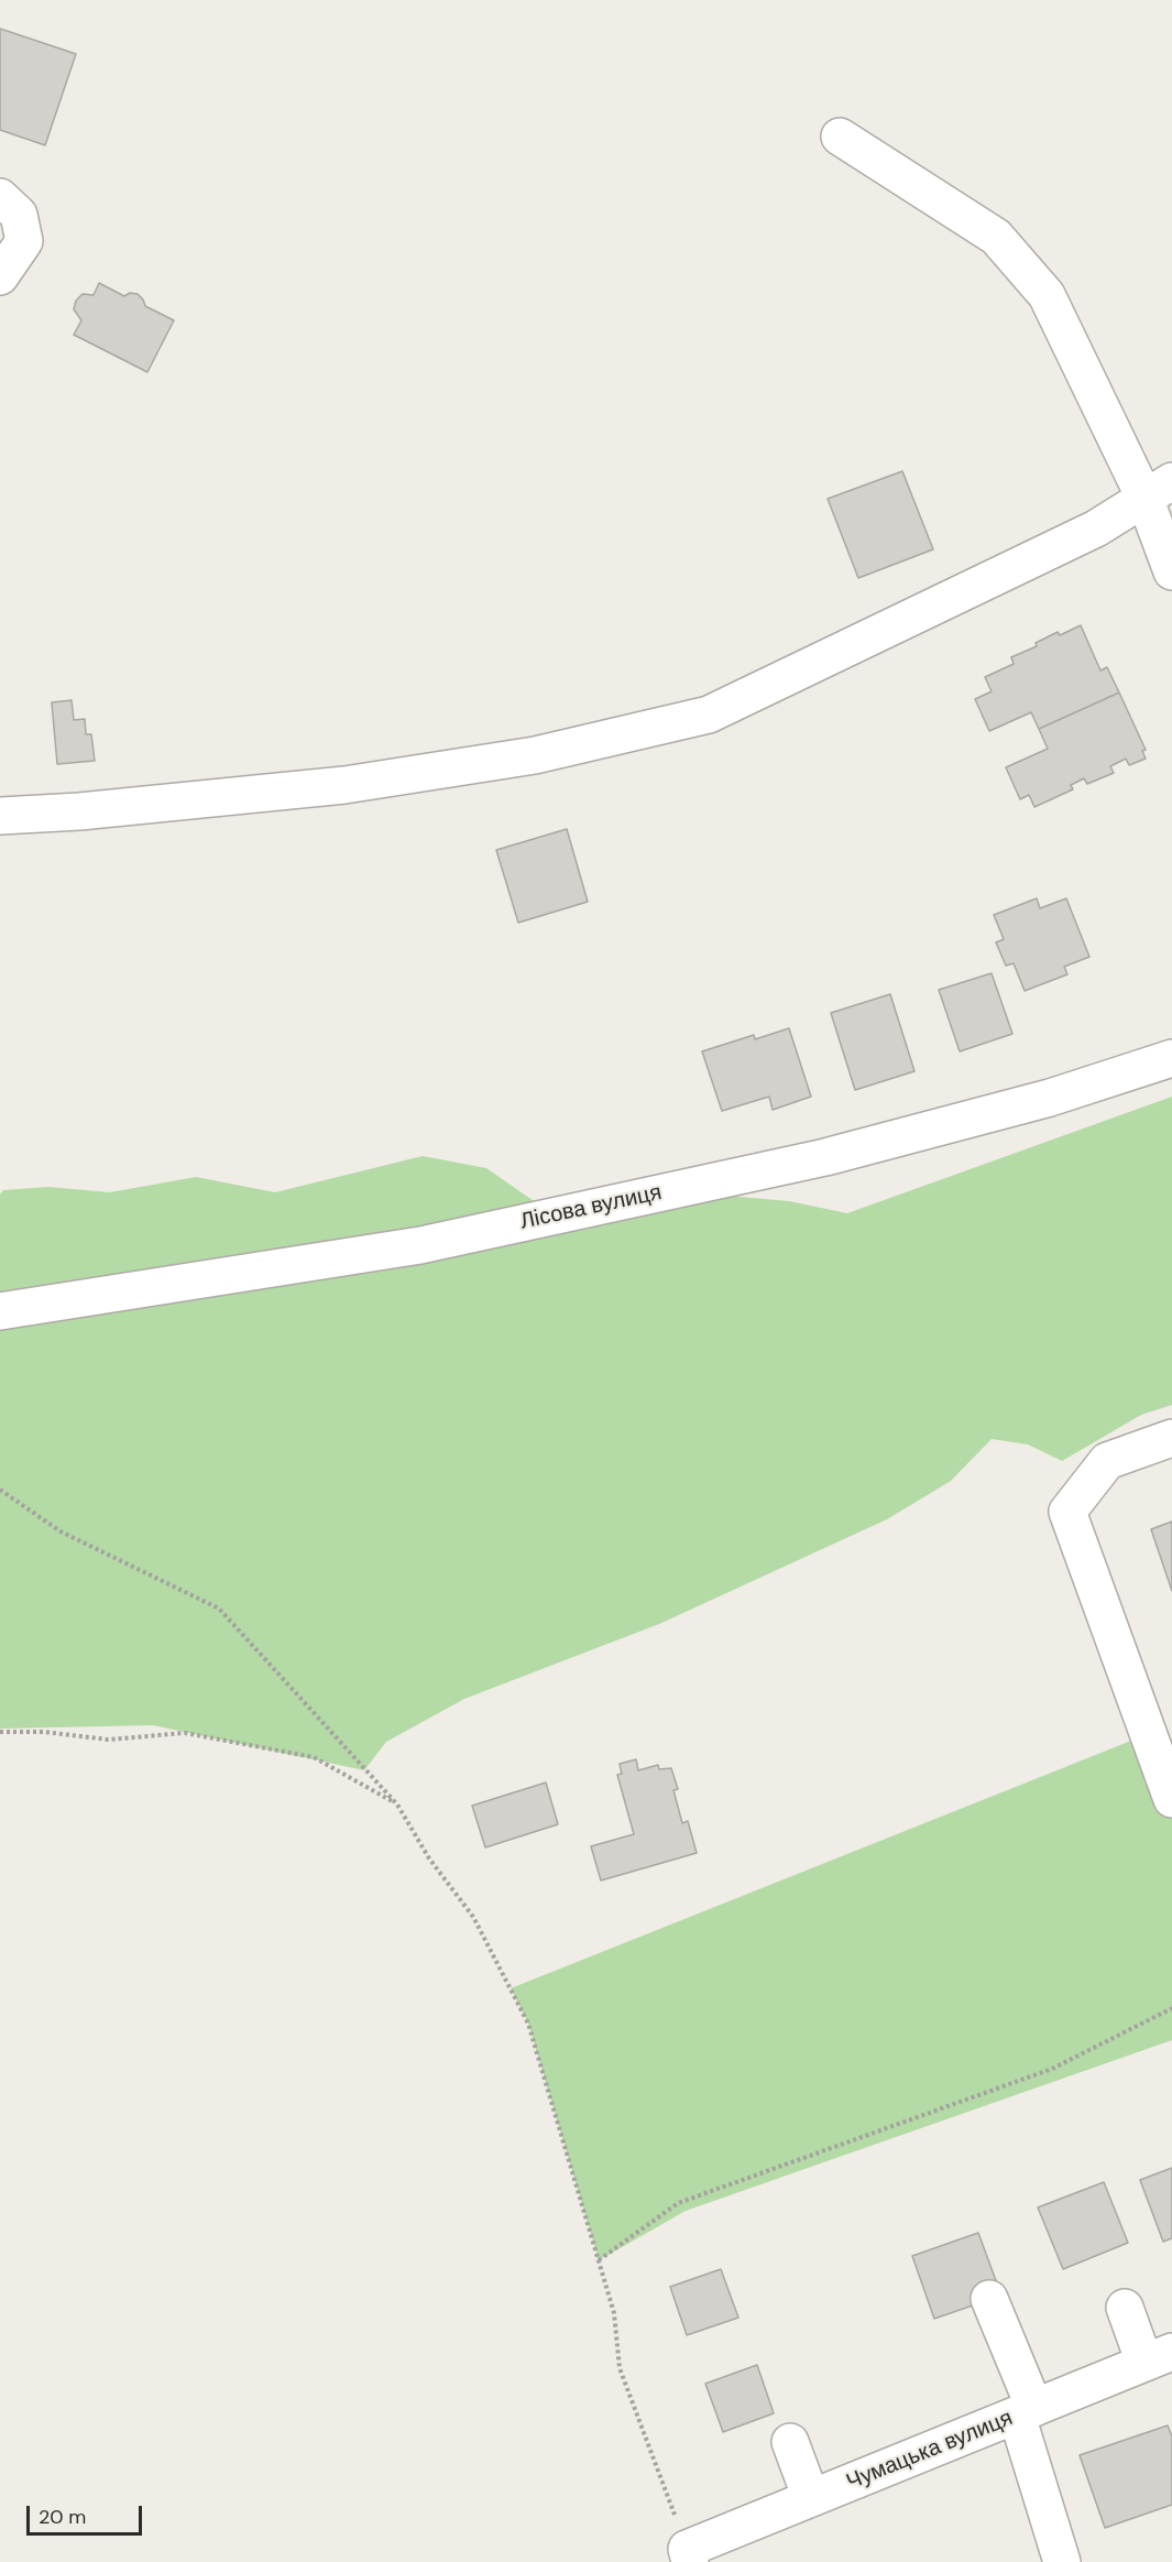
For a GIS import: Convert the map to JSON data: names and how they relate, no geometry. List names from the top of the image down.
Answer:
{
  "streets": {
    "street": ["Лісова вулиця", "Чумацька вулиця"]
  },
  "scale_bar": "20 m"
}
